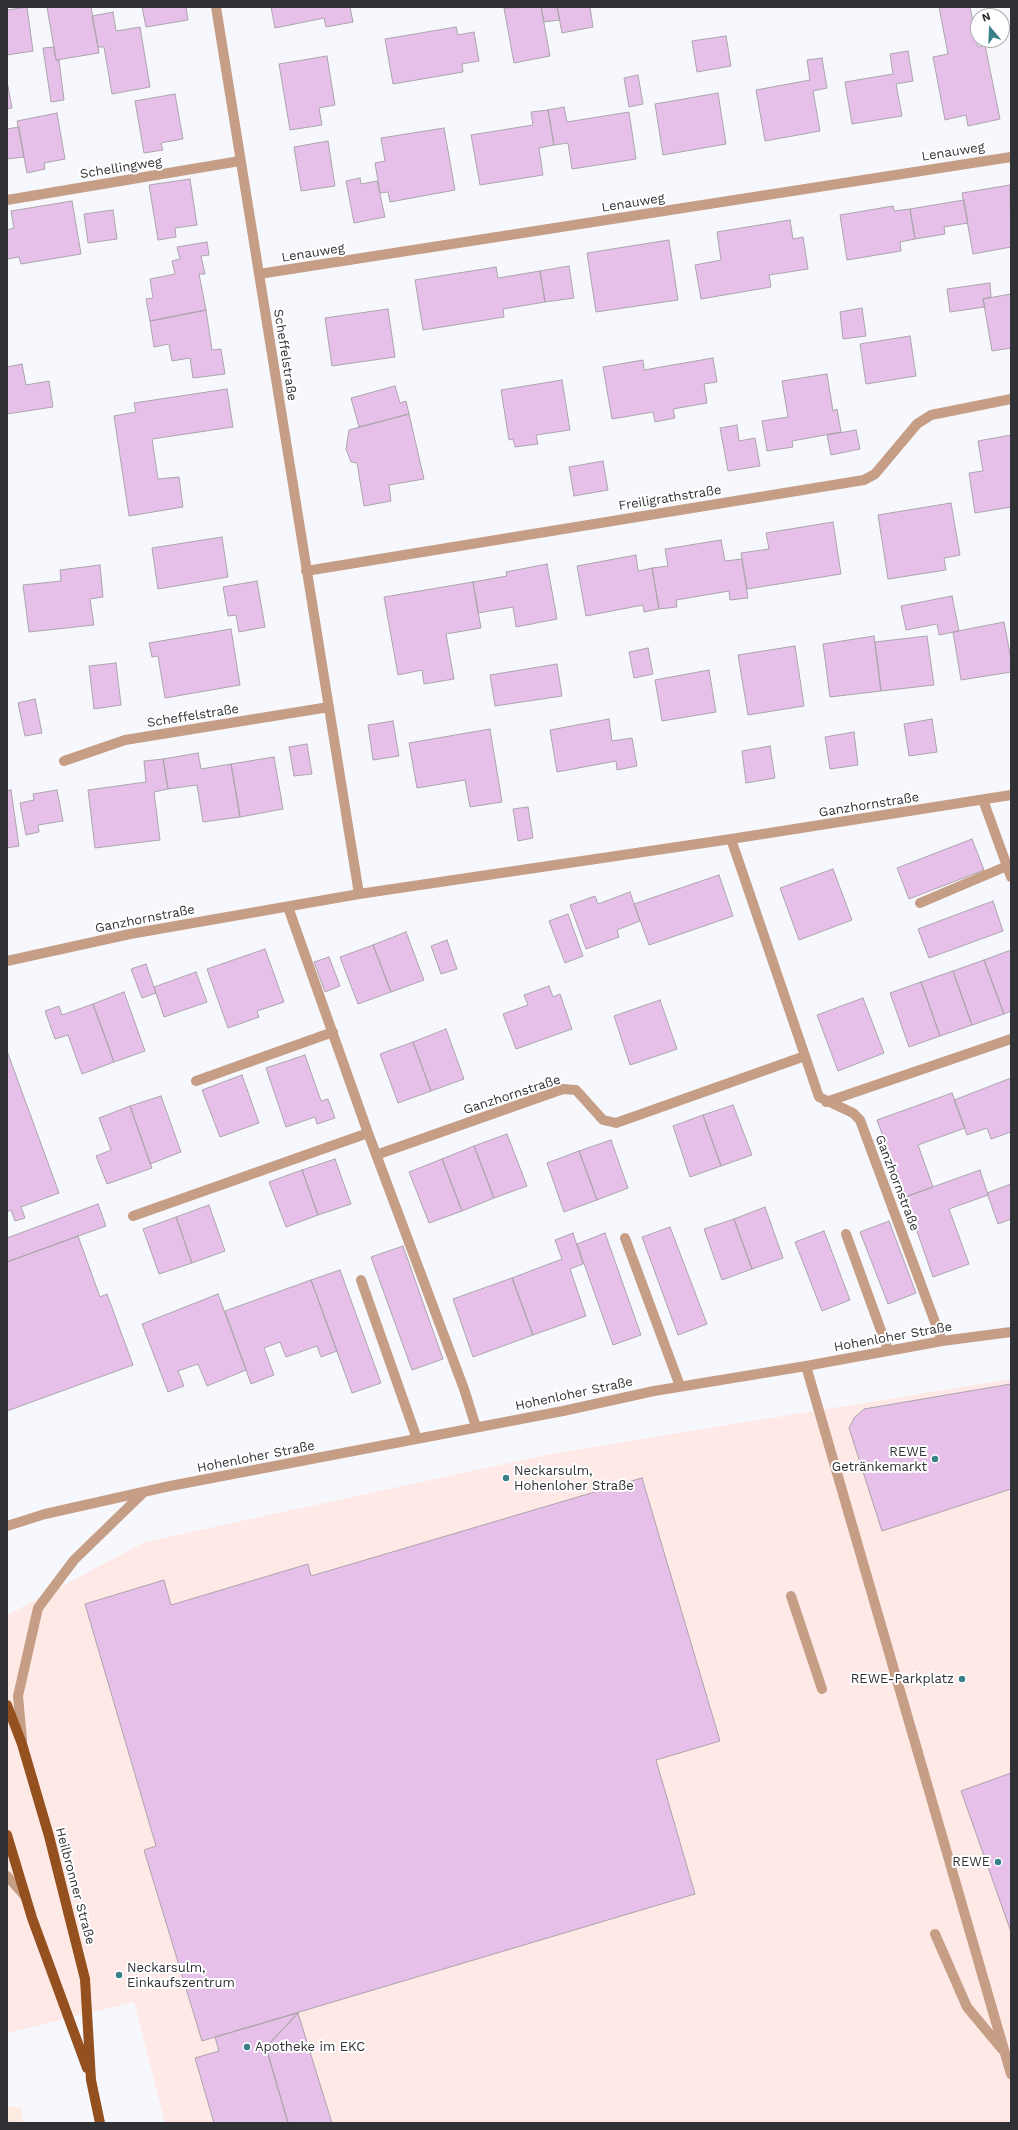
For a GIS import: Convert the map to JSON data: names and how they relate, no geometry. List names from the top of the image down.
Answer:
{
  "streets": {
    "main road": ["Heilbronner Straße"],
    "street": [
      "Lenauweg",
      "Schellingweg",
      "Scheffelstraße",
      "Freiligrathstraße",
      "Ganzhornstraße",
      "Hohenloher Straße"
    ]
  },
  "crossings": [
    ["Lenauweg", "Scheffelstraße"],
    ["Schellingweg", "Scheffelstraße"],
    ["Scheffelstraße", "Freiligrathstraße"],
    ["Scheffelstraße", "Ganzhornstraße"],
    ["Ganzhornstraße", "Hohenloher Straße"]
  ],
  "places": [
    "REWE Getränkemarkt",
    "Neckarsulm, Hohenloher Straße",
    "REWE-Parkplatz",
    "REWE",
    "Neckarsulm, Einkaufszentrum",
    "Apotheke im EKC"
  ],
  "north": "top"
}
